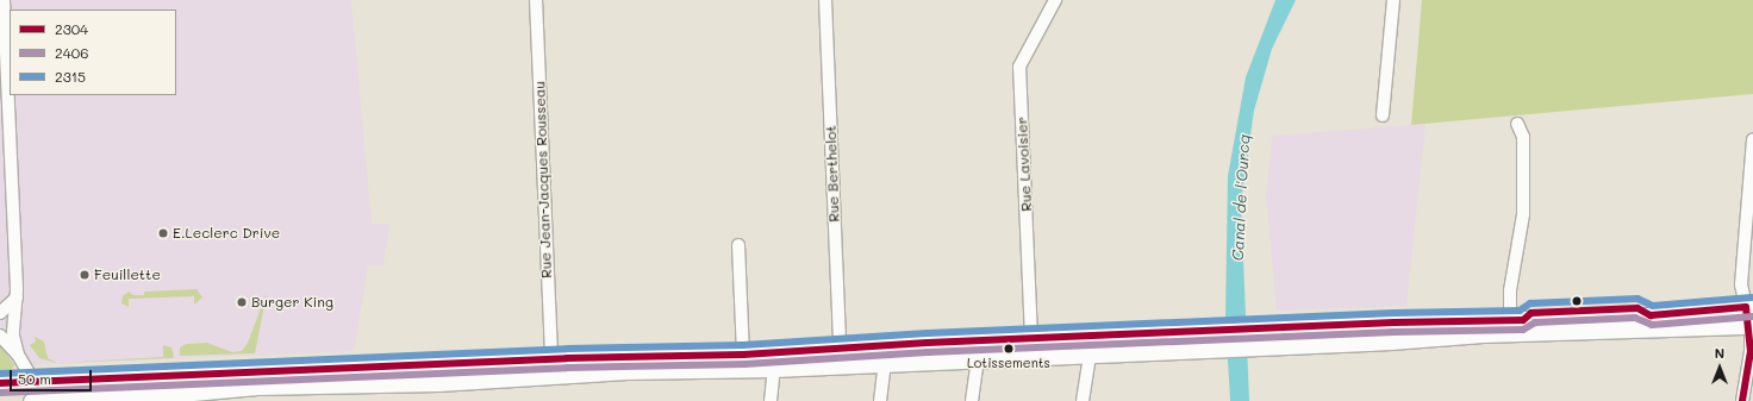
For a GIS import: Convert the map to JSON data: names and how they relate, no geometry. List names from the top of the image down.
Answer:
{
  "streets": {
    "street": ["Rue Lavoisier", "Rue Berthelot", "Rue Jean-Jacques Rousseau"]
  },
  "water": ["Canal de l'Ourcq"],
  "places": [
    "E.Leclerc Drive",
    "Feuillette",
    "Burger King",
    "Lotissements"
  ],
  "lines": ["transit line 2315", "transit line 2304", "transit line 2406"],
  "legend": ["2304", "2406", "2315"],
  "scale_bar": "50 m",
  "north": "top"
}
